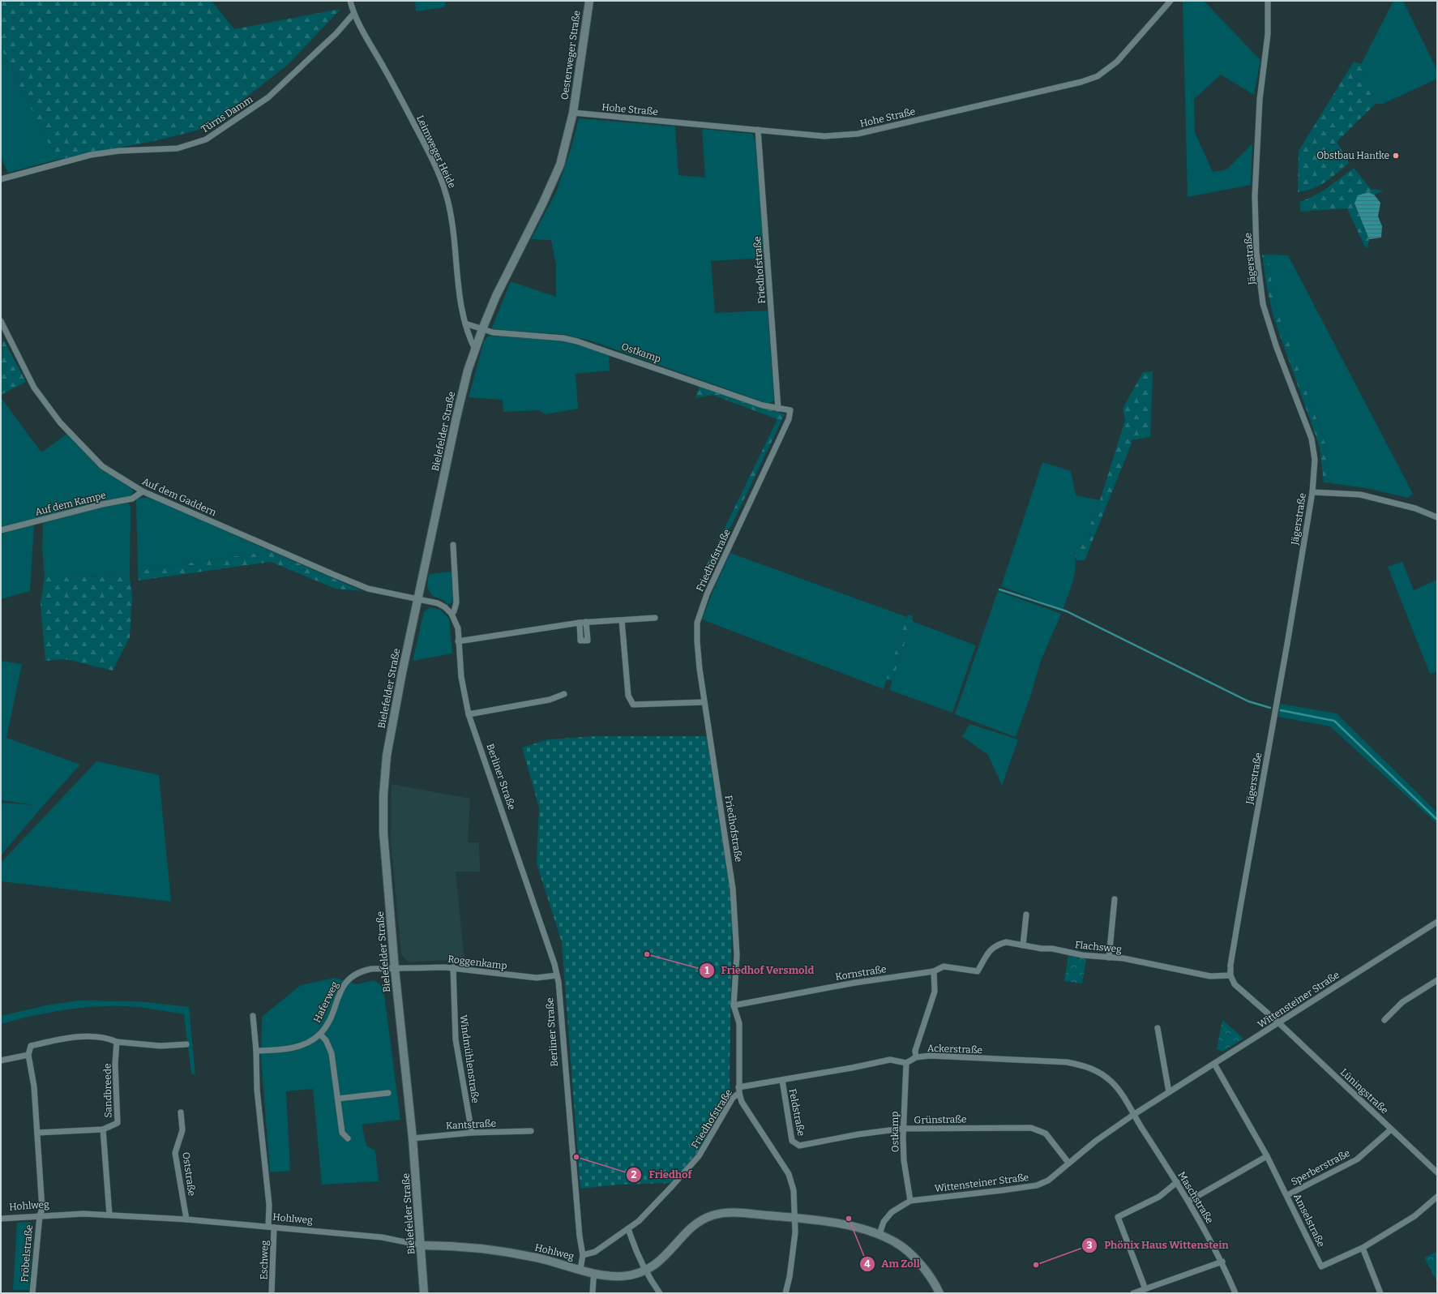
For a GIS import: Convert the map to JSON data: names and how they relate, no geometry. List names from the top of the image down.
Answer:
{
  "streets": {
    "main road": ["Oesterweger Straße", "Bielefelder Straße", "Hohlweg"],
    "street": [
      "Hohe Straße",
      "Türns Damm",
      "Leimweger Heide",
      "Jägerstraße",
      "Friedhofstraße",
      "Ostkamp",
      "Auf dem Gaddern",
      "Auf dem Kampe",
      "Berliner Straße",
      "Flachsweg",
      "Roggenkamp",
      "Kornstraße",
      "Wittensteiner Straße",
      "Haferweg",
      "Ackerstraße",
      "Windmühlenstraße",
      "Sandbreede",
      "Lüningstraße",
      "Feldstraße",
      "Grünstraße",
      "Kantstraße",
      "Sperberstraße",
      "Oststraße",
      "Maschstraße",
      "Amselstraße",
      "Fröbelstraße",
      "Eschweg"
    ]
  },
  "crossings": [
    ["Oesterweger Straße", "Hohe Straße"],
    ["Oesterweger Straße", "Bielefelder Straße"],
    ["Hohe Straße", "Friedhofstraße"],
    ["Hohe Straße", "Bielefelder Straße"],
    ["Türns Damm", "Leimweger Heide"],
    ["Leimweger Heide", "Bielefelder Straße"],
    ["Jägerstraße", "Flachsweg"],
    ["Friedhofstraße", "Ostkamp"],
    ["Friedhofstraße", "Berliner Straße"],
    ["Friedhofstraße", "Kornstraße"],
    ["Ostkamp", "Bielefelder Straße"],
    ["Ostkamp", "Wittensteiner Straße"],
    ["Ostkamp", "Ackerstraße"],
    ["Ostkamp", "Grünstraße"],
    ["Bielefelder Straße", "Auf dem Gaddern"],
    ["Bielefelder Straße", "Berliner Straße"],
    ["Bielefelder Straße", "Roggenkamp"],
    ["Bielefelder Straße", "Haferweg"],
    ["Bielefelder Straße", "Kantstraße"],
    ["Bielefelder Straße", "Hohlweg"],
    ["Auf dem Gaddern", "Auf dem Kampe"],
    ["Auf dem Gaddern", "Berliner Straße"],
    ["Berliner Straße", "Roggenkamp"],
    ["Berliner Straße", "Hohlweg"],
    ["Flachsweg", "Kornstraße"],
    ["Roggenkamp", "Haferweg"],
    ["Roggenkamp", "Windmühlenstraße"],
    ["Wittensteiner Straße", "Ackerstraße"],
    ["Wittensteiner Straße", "Lüningstraße"],
    ["Wittensteiner Straße", "Grünstraße"],
    ["Wittensteiner Straße", "Maschstraße"],
    ["Wittensteiner Straße", "Amselstraße"],
    ["Haferweg", "Eschweg"],
    ["Ackerstraße", "Maschstraße"],
    ["Windmühlenstraße", "Kantstraße"],
    ["Sandbreede", "Hohlweg"],
    ["Lüningstraße", "Sperberstraße"],
    ["Feldstraße", "Grünstraße"],
    ["Sperberstraße", "Amselstraße"],
    ["Oststraße", "Hohlweg"],
    ["Hohlweg", "Fröbelstraße"],
    ["Hohlweg", "Eschweg"]
  ],
  "places": [
    "Obstbau Hantke",
    "Friedhof Versmold",
    "Friedhof",
    "Am Zoll",
    "Phönix Haus Wittenstein"
  ]
}
